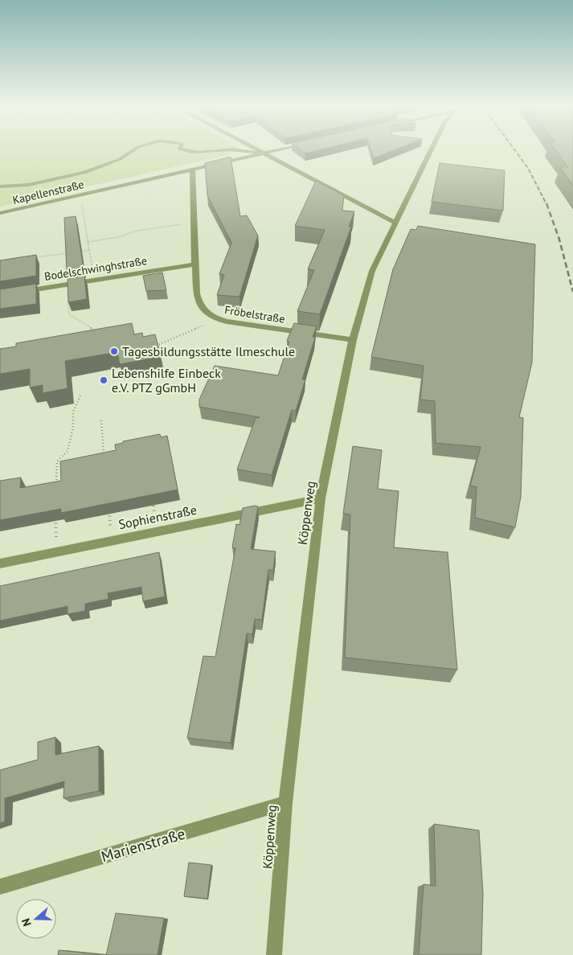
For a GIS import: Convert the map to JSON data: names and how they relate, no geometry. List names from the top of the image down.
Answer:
{
  "streets": {
    "street": [
      "Kapellenstraße",
      "Bodelschwinghstraße",
      "Fröbelstraße",
      "Köppenweg",
      "Sophienstraße",
      "Marienstraße"
    ]
  },
  "crossings": [
    ["Kapellenstraße", "Fröbelstraße"],
    ["Bodelschwinghstraße", "Fröbelstraße"],
    ["Fröbelstraße", "Köppenweg"],
    ["Köppenweg", "Sophienstraße"],
    ["Köppenweg", "Marienstraße"]
  ],
  "places": ["Tagesbildungsstätte Ilmeschule", "Lebenshilfe Einbeck e.V. PTZ gGmbH"],
  "north": "left"
}
